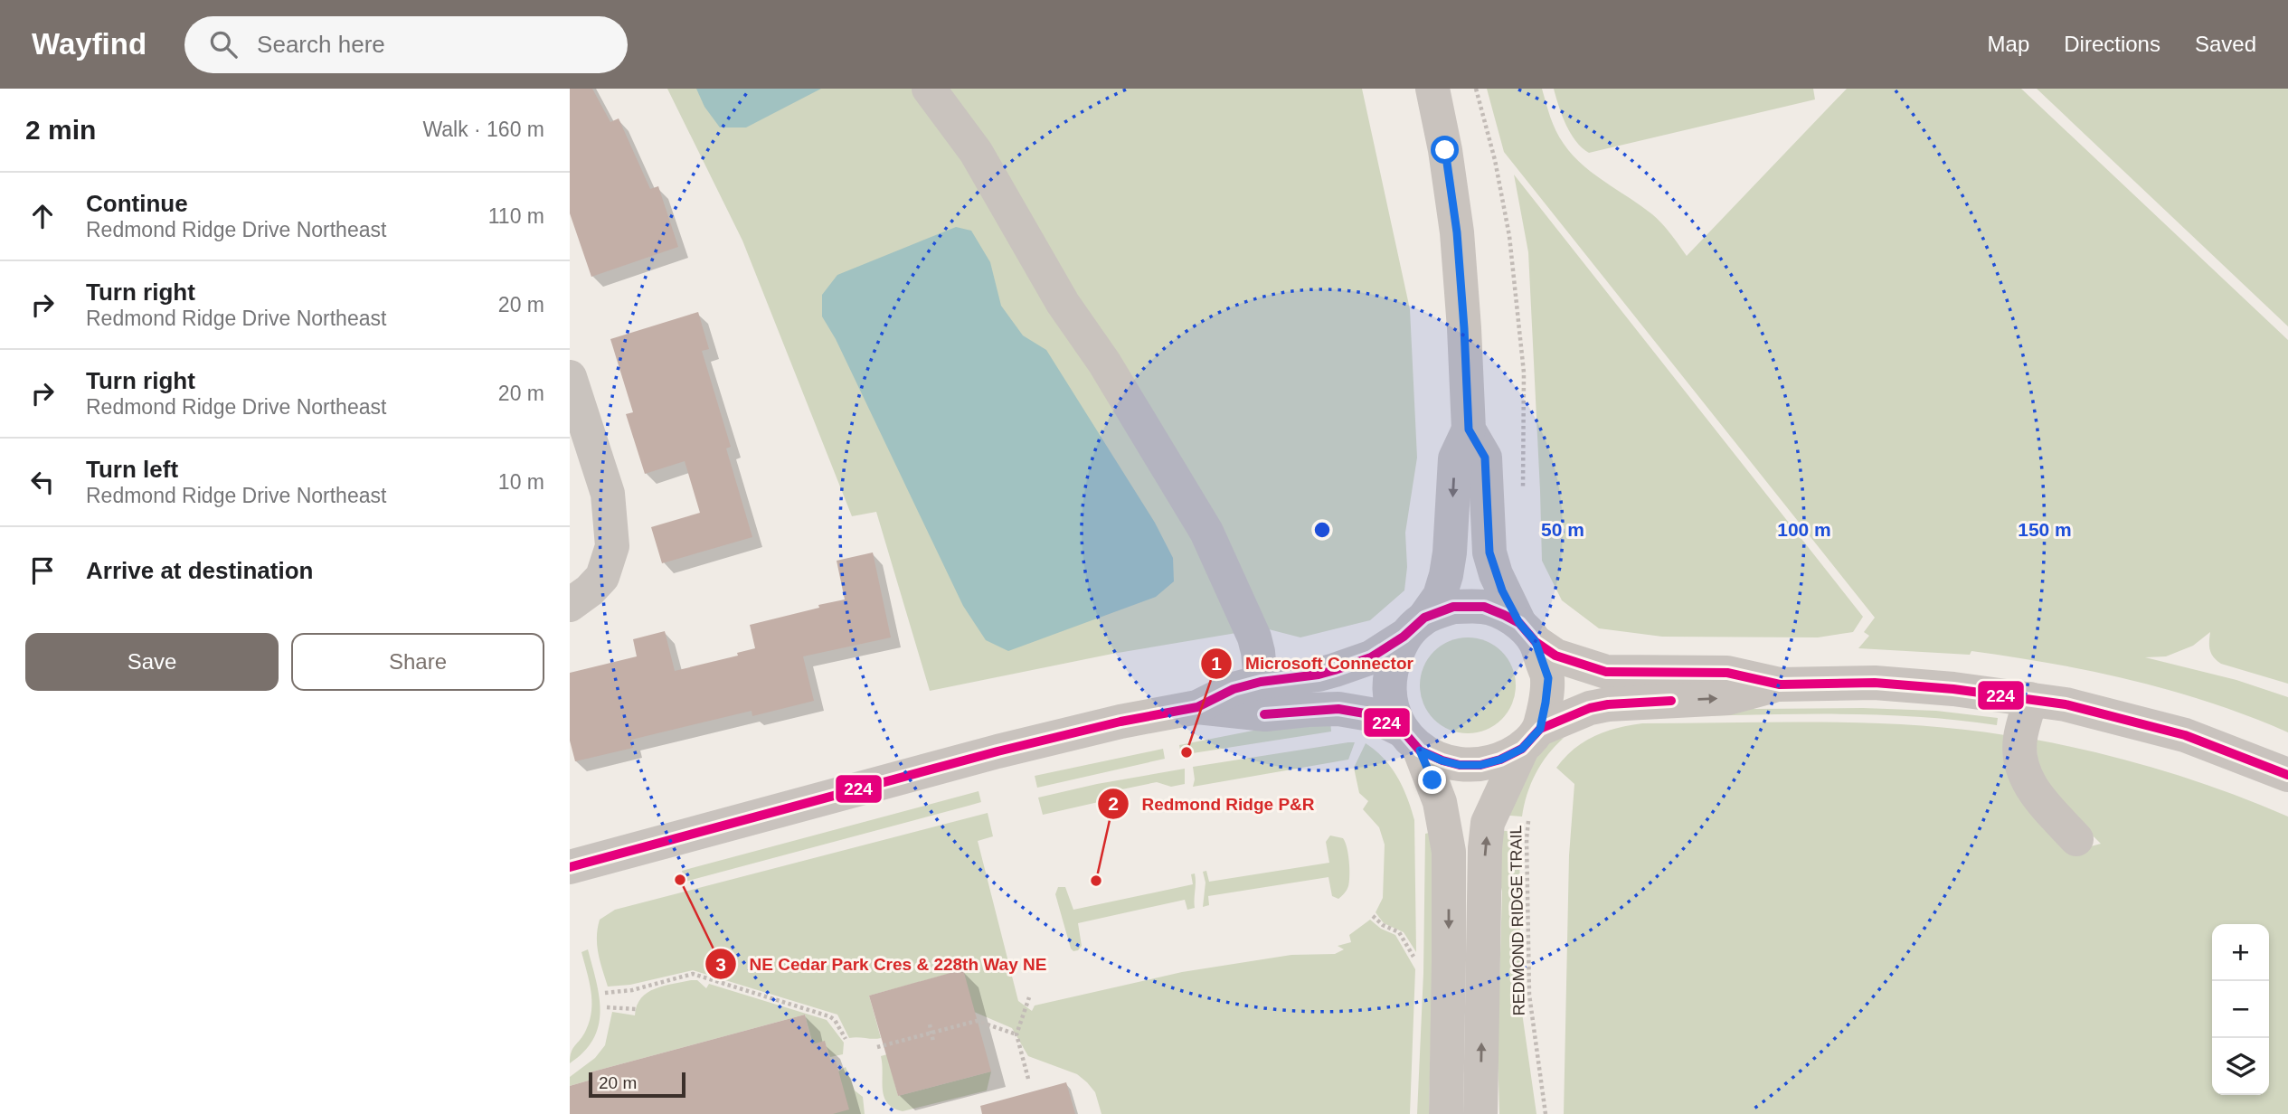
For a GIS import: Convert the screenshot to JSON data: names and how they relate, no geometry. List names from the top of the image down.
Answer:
{
  "streets": {
    "path": ["REDMOND RIDGE TRAIL"]
  },
  "places": ["Microsoft Connector", "NE Cedar Park Cres & 228th Way NE", "Redmond Ridge P&R"],
  "lines": ["transit line 224"],
  "scale_bar": "20 m",
  "page": {
    "header": "Wayfind",
    "search": "Search here",
    "nav": ["Map", "Directions", "Saved"],
    "heading": ["2 min", "Walk · 160 m"],
    "list": [
      ["Continue", "Redmond Ridge Drive Northeast", "110 m"],
      ["Turn right", "Redmond Ridge Drive Northeast", "20 m"],
      ["Turn right", "Redmond Ridge Drive Northeast", "20 m"],
      ["Turn left", "Redmond Ridge Drive Northeast", "10 m"],
      "Arrive at destination"
    ],
    "buttons": ["Save", "Share"],
    "map_buttons": ["+", "−"],
    "scale": "20 m"
  },
  "rings": ["50 m", "100 m", "150 m"]
}
